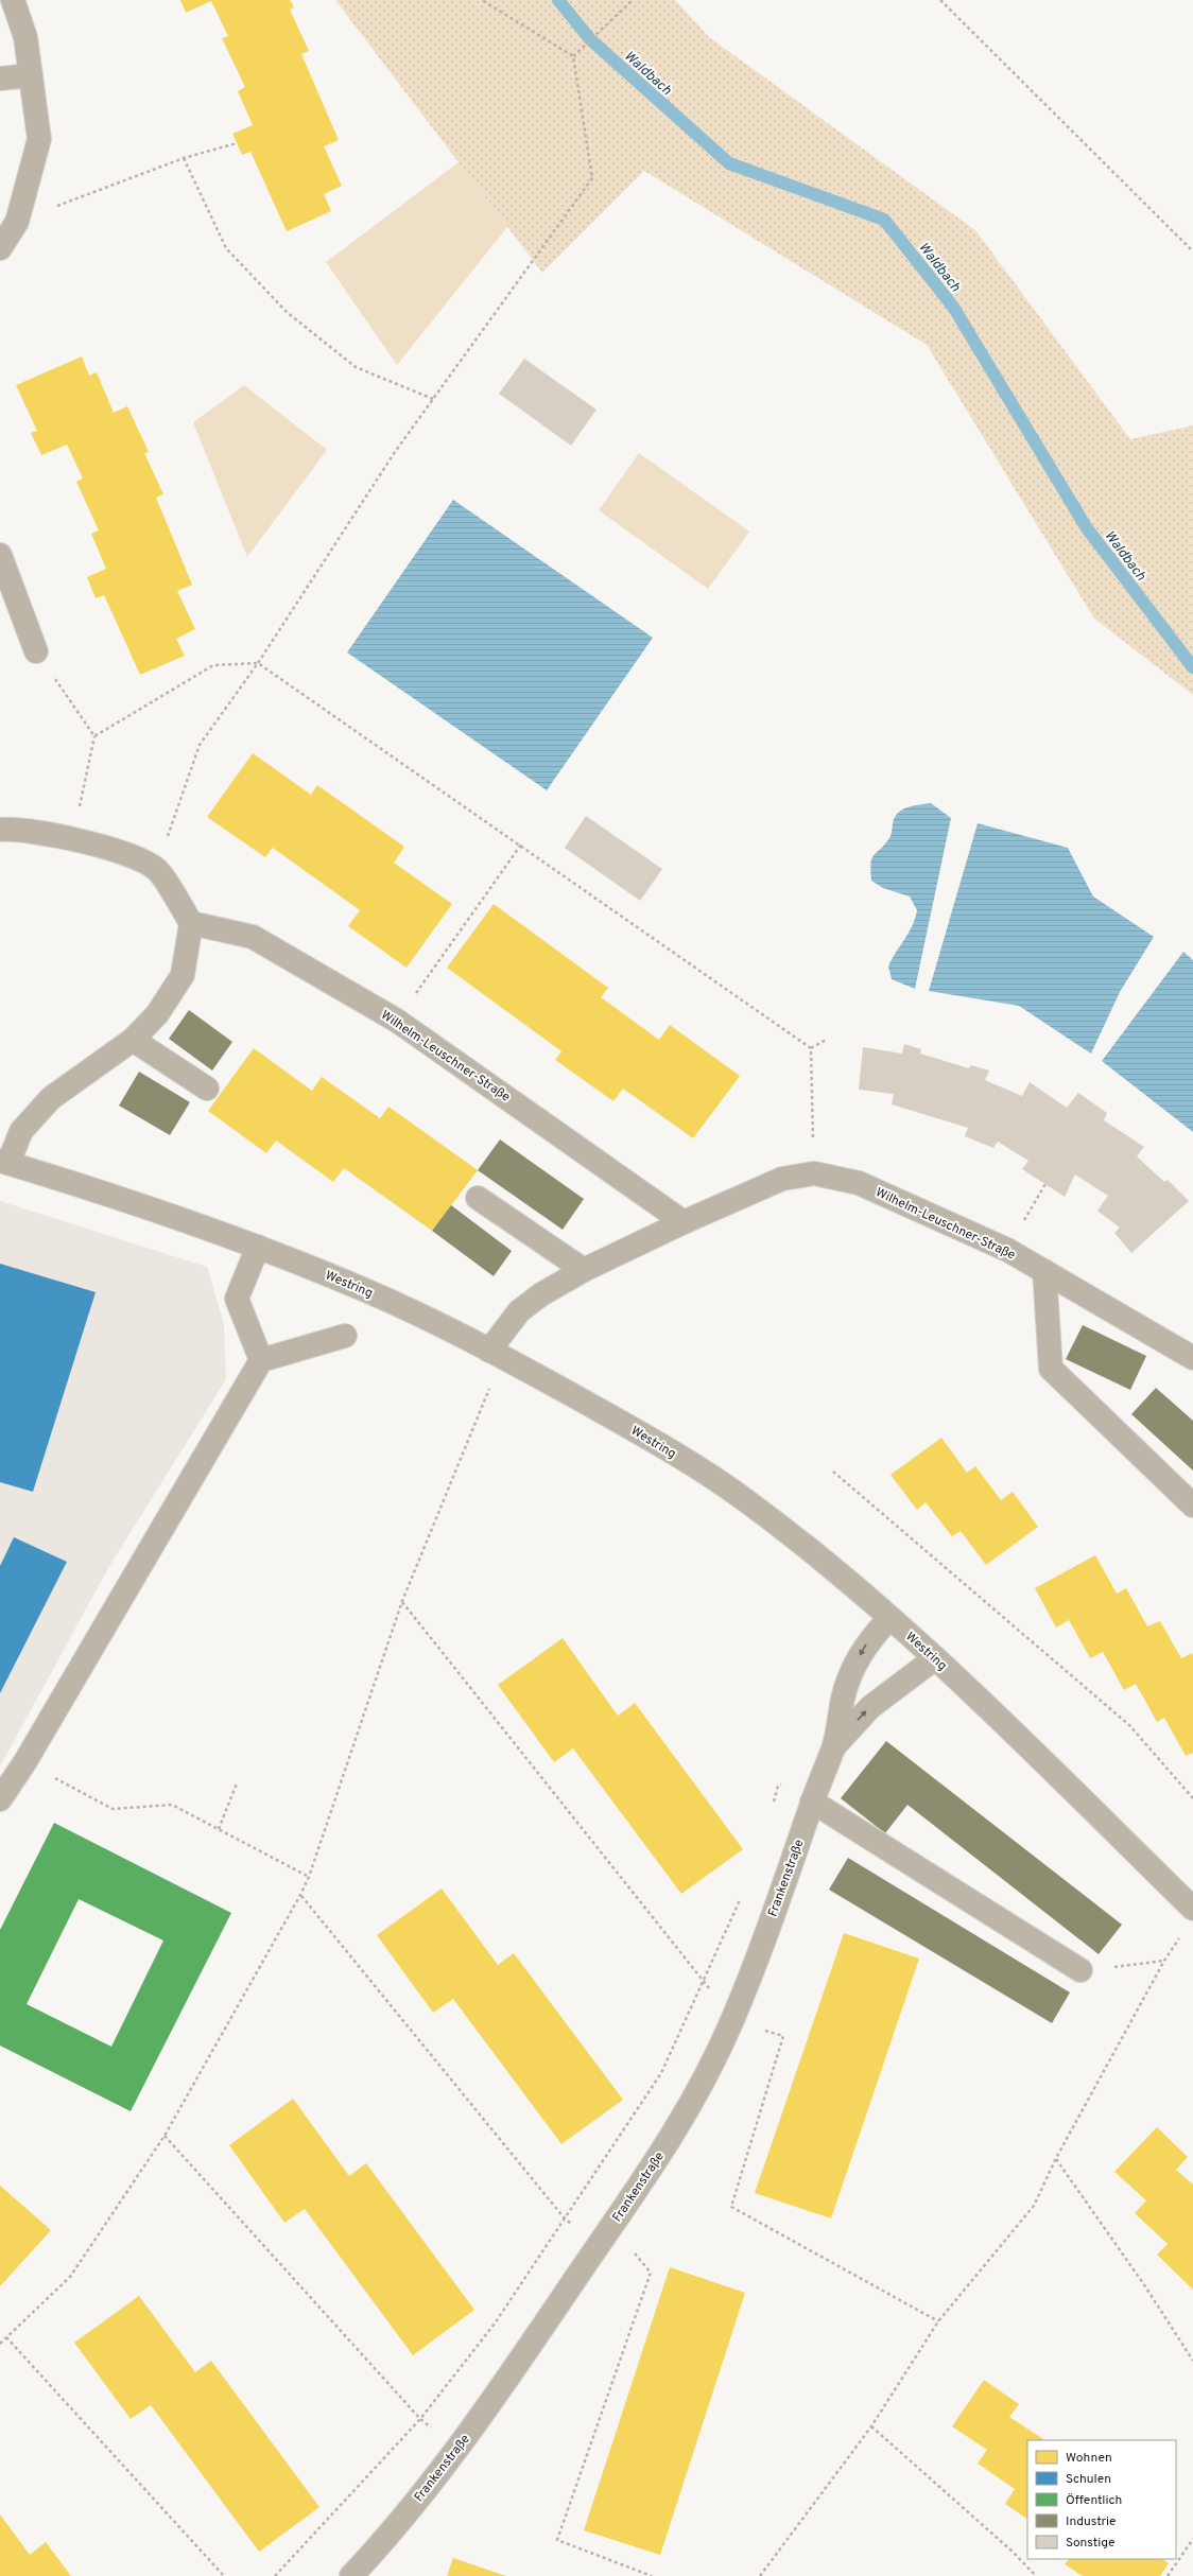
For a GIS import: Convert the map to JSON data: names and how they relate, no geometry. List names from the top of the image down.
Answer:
{
  "streets": {
    "street": ["Wilhelm-Leuschner-Straße", "Westring", "Frankenstraße"]
  },
  "crossings": [
    ["Wilhelm-Leuschner-Straße", "Westring"],
    ["Westring", "Frankenstraße"]
  ],
  "water": ["Waldbach"],
  "legend": [
    "Wohnen",
    "Schulen",
    "Öffentlich",
    "Industrie",
    "Sonstige"
  ]
}
